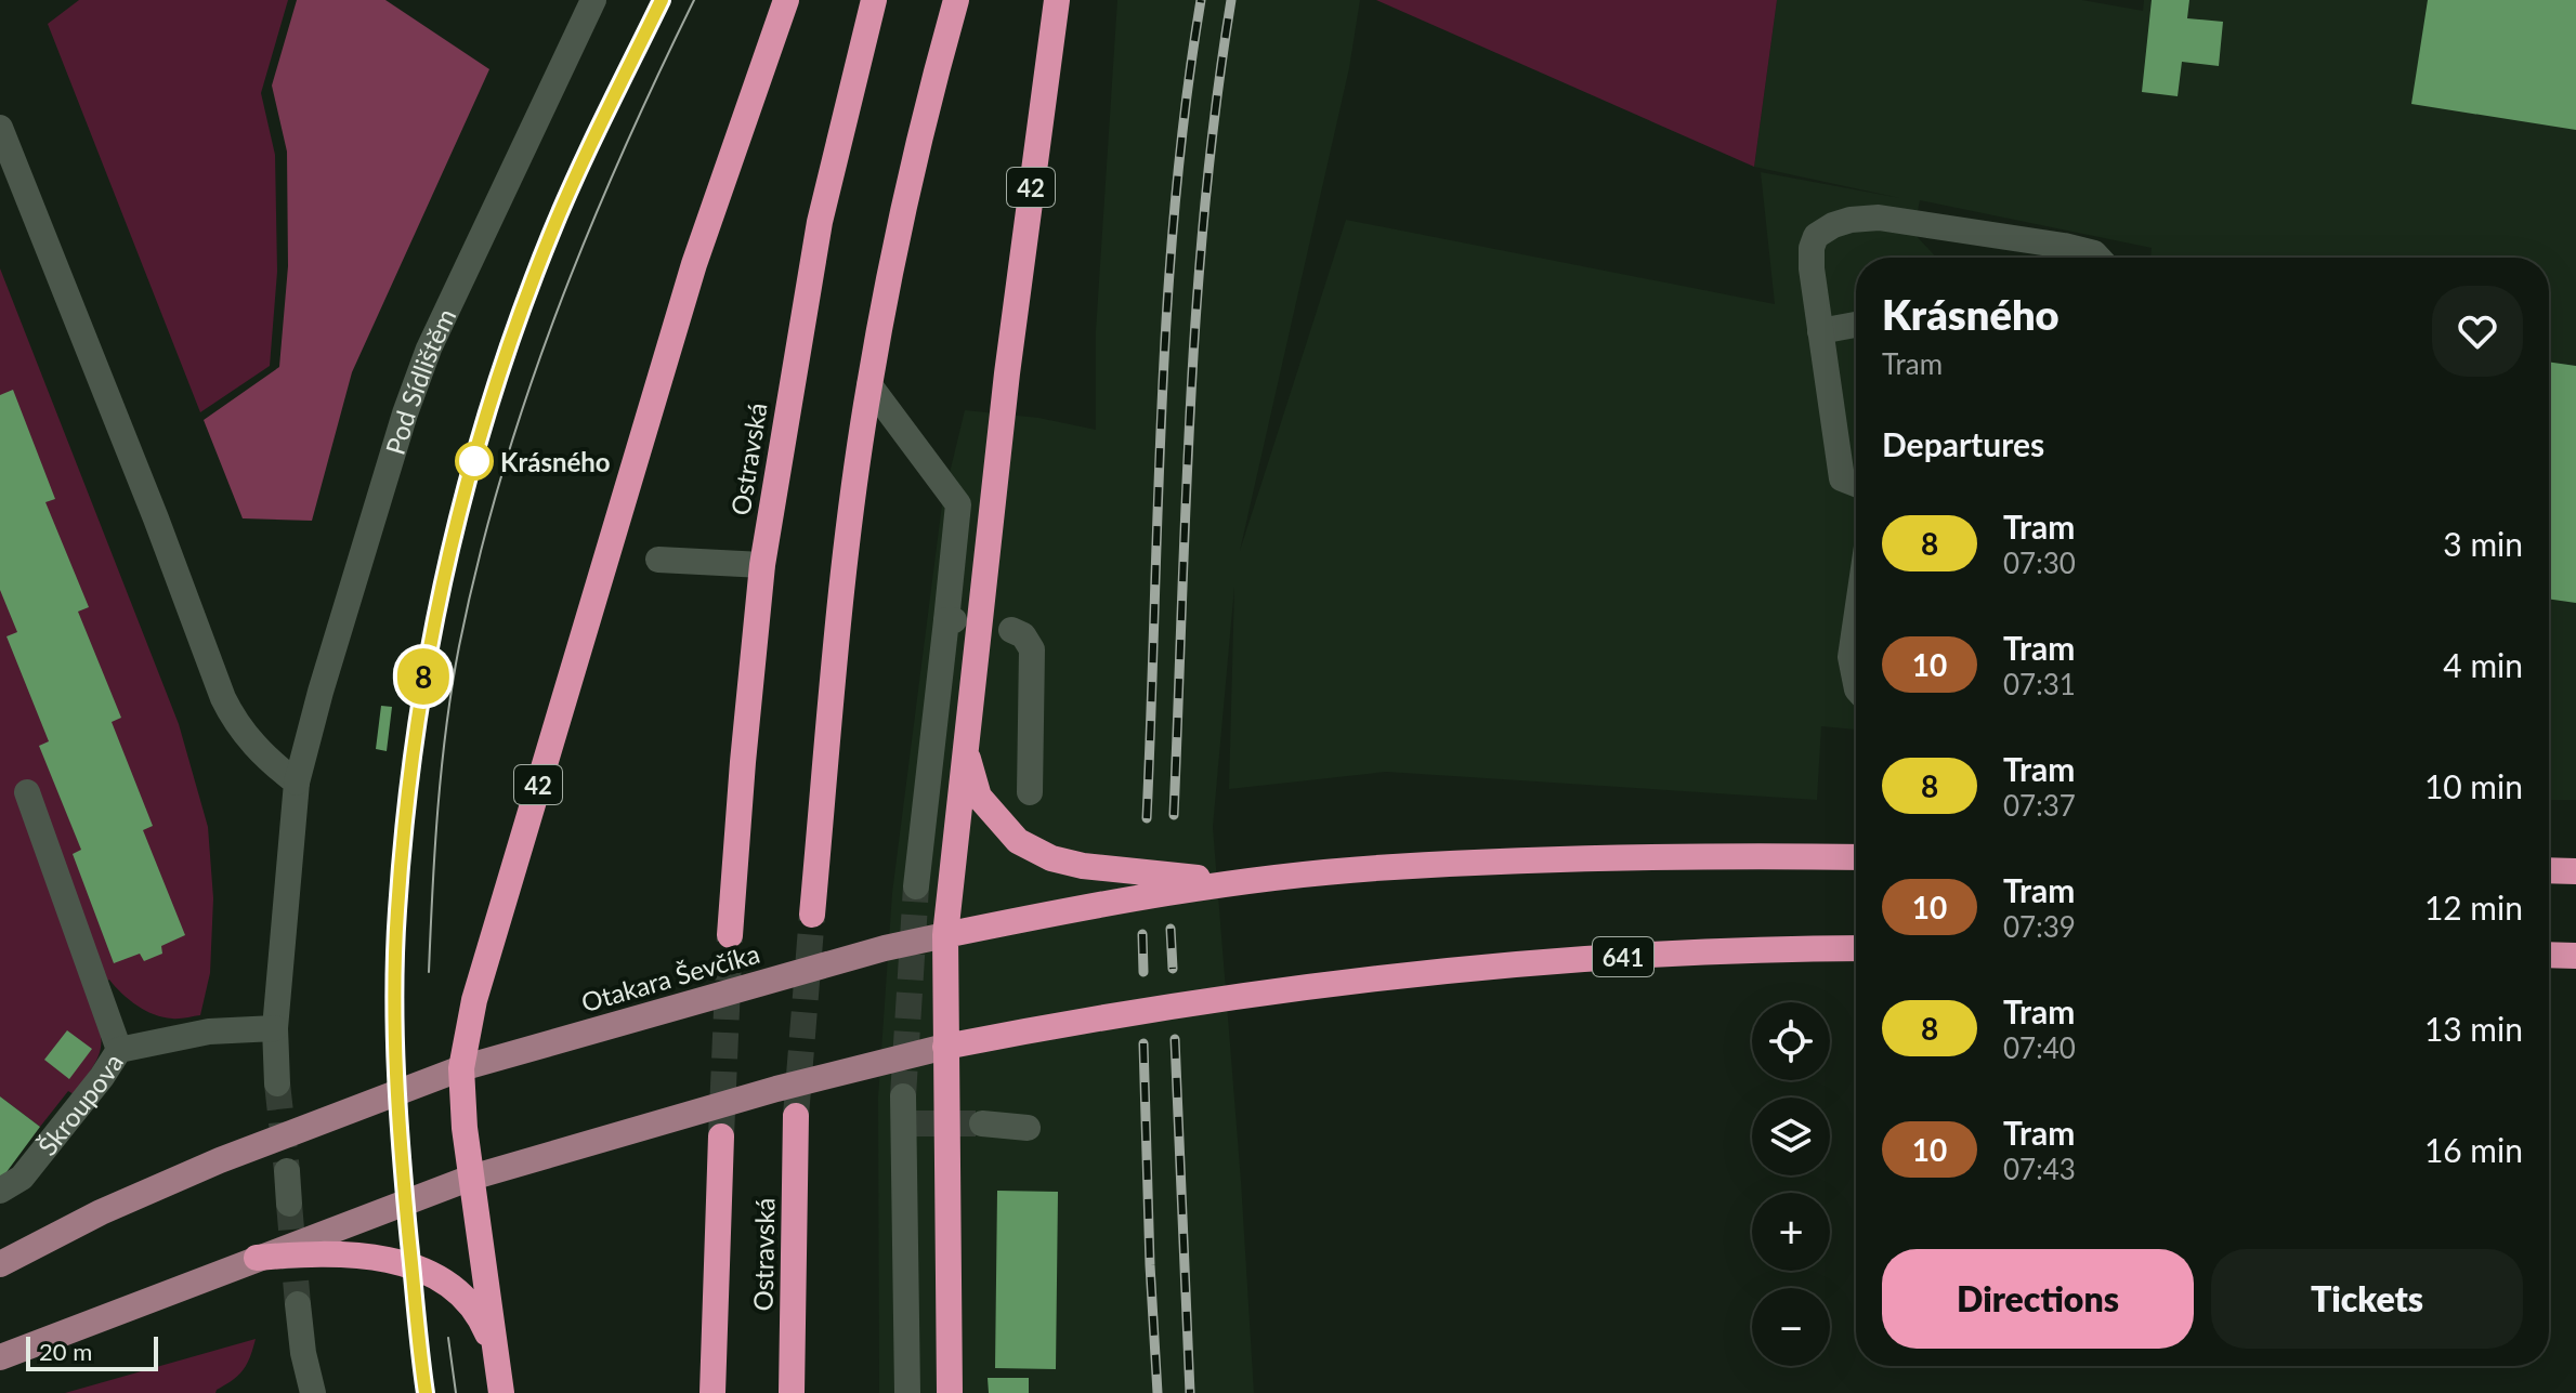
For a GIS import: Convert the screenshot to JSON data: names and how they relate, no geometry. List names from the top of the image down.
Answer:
{
  "streets": {
    "highway": [
      "42",
      "Ostravská",
      "641",
      "Otakara Ševčíka"
    ],
    "street": ["Pod Sídlištěm", "Škroupova"]
  },
  "crossings": [
    ["42", "641"],
    ["42", "Otakara Ševčíka"]
  ],
  "places": ["Krásného"],
  "lines": ["tram line 8"],
  "scale_bar": "20 m",
  "page": {
    "on_map": "8",
    "heading": [
      ["Krásného", "Tram"],
      "Departures"
    ],
    "list": [
      {
        "mark": "8",
        "name": "Tram",
        "note": "07:30",
        "value": "3 min"
      },
      {
        "mark": "10",
        "name": "Tram",
        "note": "07:31",
        "value": "4 min"
      },
      {
        "mark": "8",
        "name": "Tram",
        "note": "07:37",
        "value": "10 min"
      },
      {
        "mark": "10",
        "name": "Tram",
        "note": "07:39",
        "value": "12 min"
      },
      {
        "mark": "8",
        "name": "Tram",
        "note": "07:40",
        "value": "13 min"
      },
      {
        "mark": "10",
        "name": "Tram",
        "note": "07:43",
        "value": "16 min"
      }
    ],
    "map_buttons": ["+", "−"],
    "buttons": ["Directions", "Tickets"],
    "scale": "20 m"
  }
}
